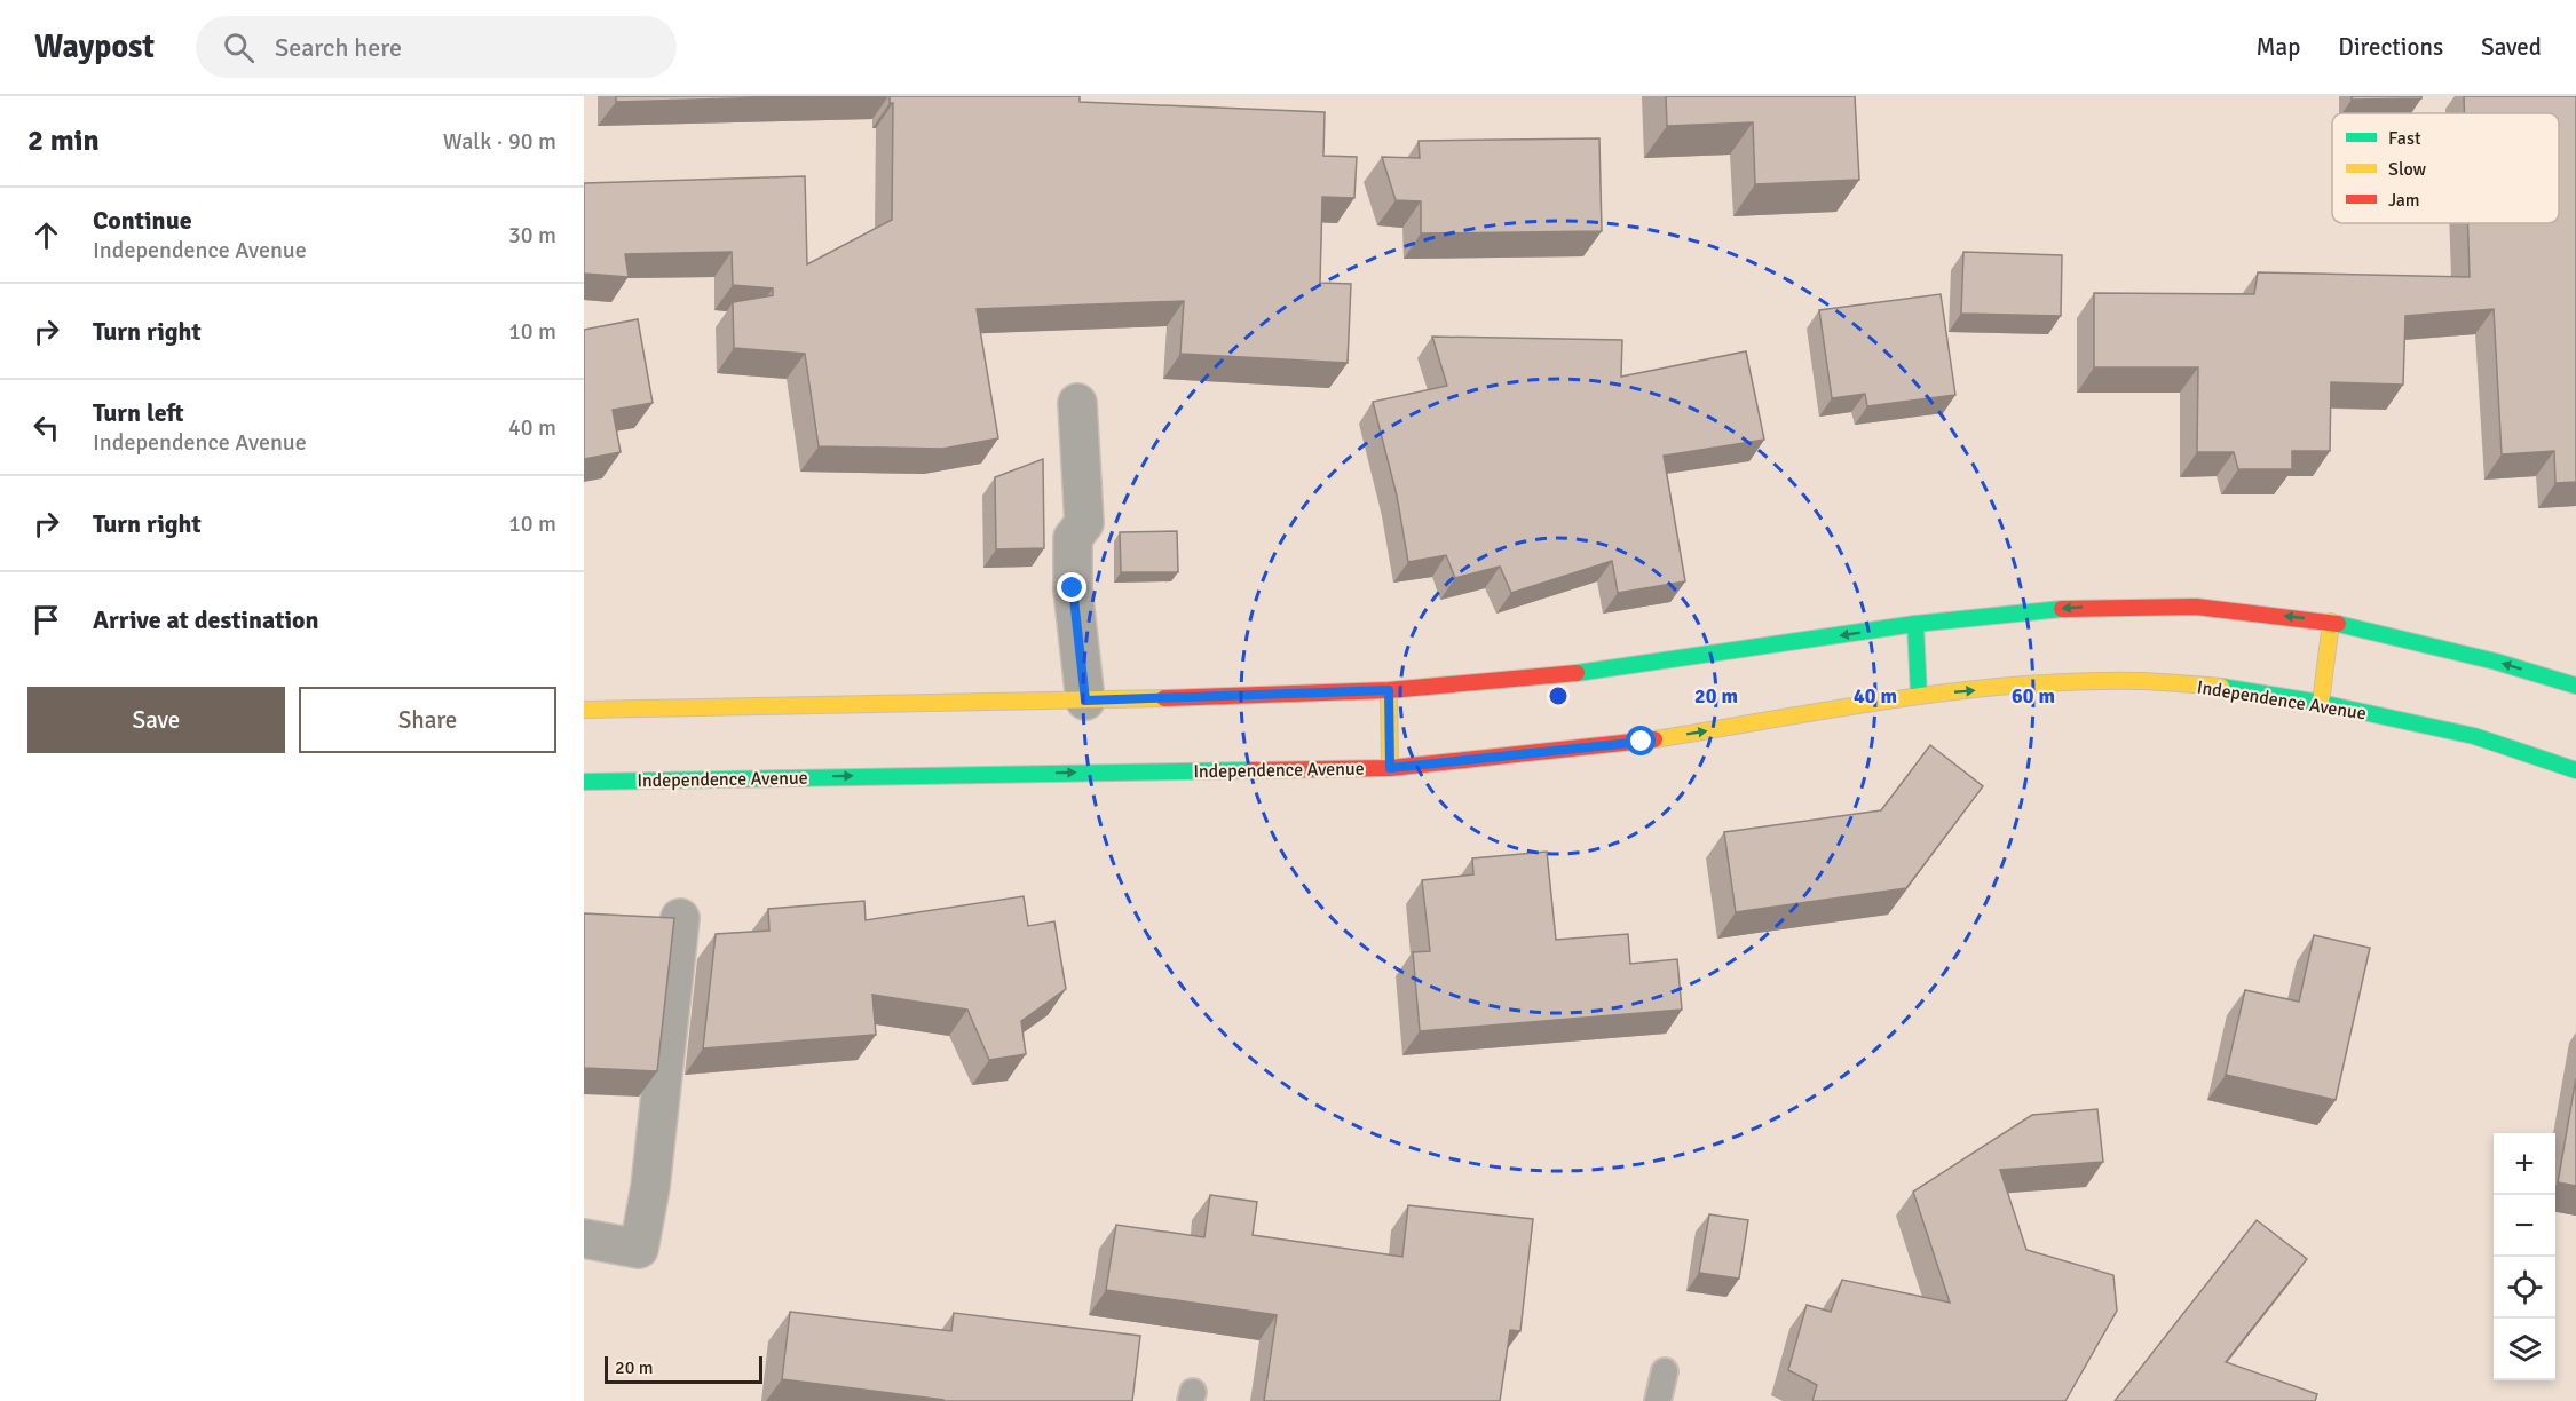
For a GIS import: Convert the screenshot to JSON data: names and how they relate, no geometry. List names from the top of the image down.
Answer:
{
  "streets": {
    "main road": ["Independence Avenue"]
  },
  "legend": ["Fast", "Slow", "Jam"],
  "scale_bar": "20 m",
  "page": {
    "header": "Waypost",
    "search": "Search here",
    "nav": ["Map", "Directions", "Saved"],
    "heading": ["2 min", "Walk · 90 m"],
    "list": [
      ["Continue", "Independence Avenue", "30 m"],
      ["Turn right", "10 m"],
      ["Turn left", "Independence Avenue", "40 m"],
      ["Turn right", "10 m"],
      "Arrive at destination"
    ],
    "buttons": ["Save", "Share"],
    "map_buttons": ["+", "−"],
    "scale": "20 m"
  },
  "rings": ["20 m", "40 m", "60 m"]
}
